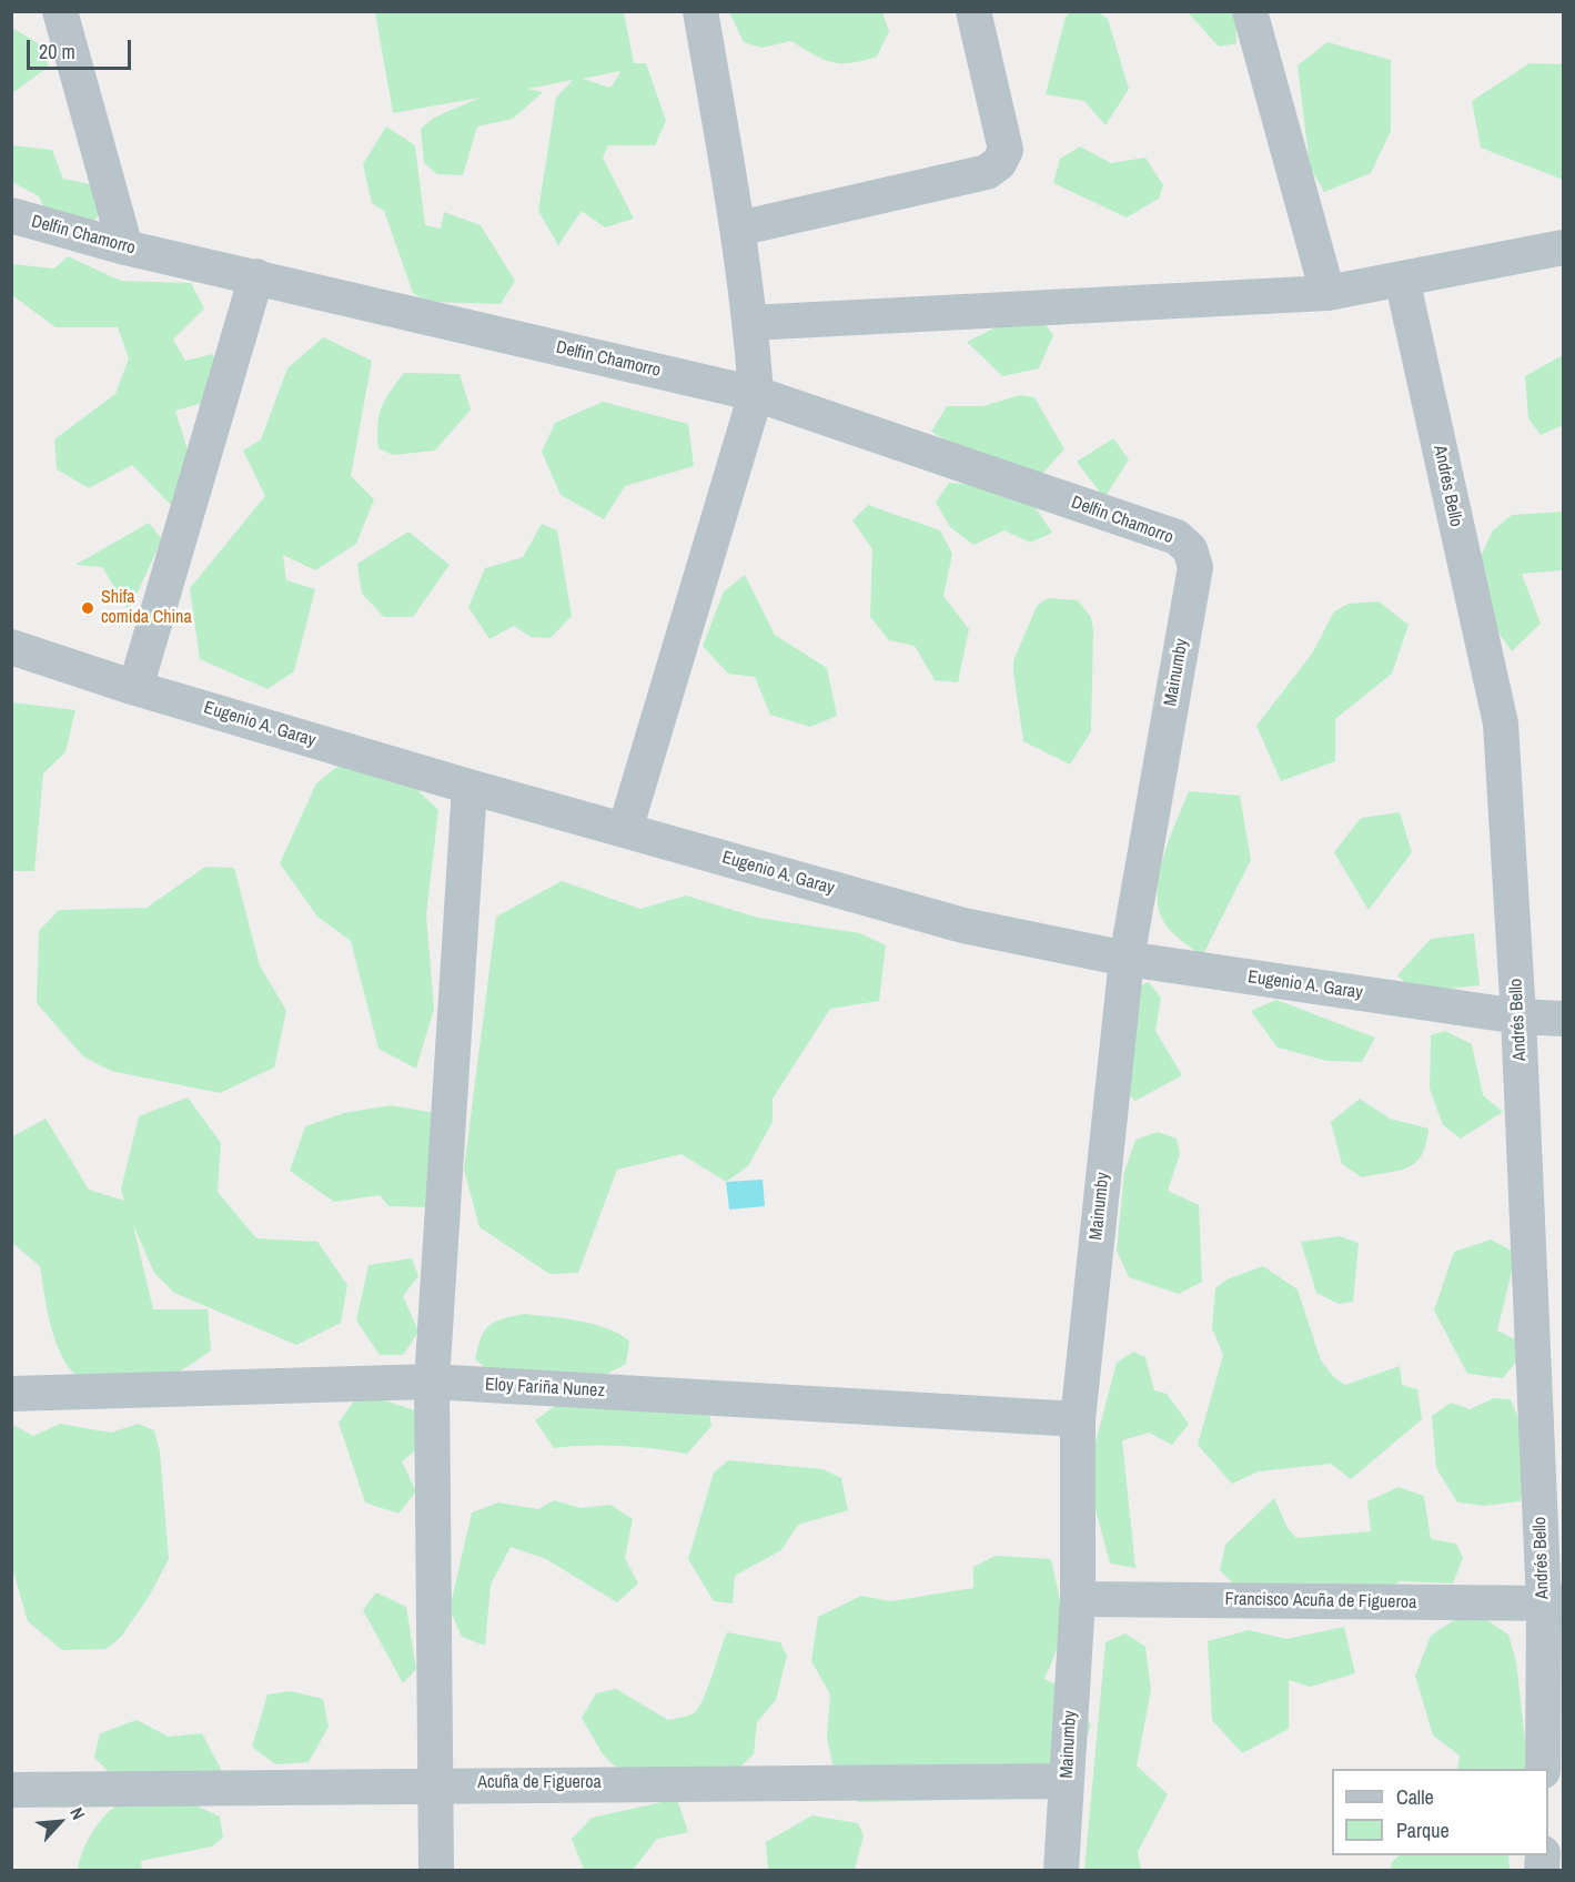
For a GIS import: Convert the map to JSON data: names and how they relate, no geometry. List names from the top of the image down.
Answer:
{
  "streets": {
    "street": [
      "Delfin Chamorro",
      "Andrés Bello",
      "Mainumby",
      "Eugenio A. Garay",
      "Eloy Fariña Nunez",
      "Francisco Acuña de Figueroa",
      "Acuña de Figueroa"
    ]
  },
  "crossings": [
    ["Delfin Chamorro", "Mainumby"],
    ["Andrés Bello", "Eugenio A. Garay"],
    ["Andrés Bello", "Francisco Acuña de Figueroa"],
    ["Mainumby", "Eugenio A. Garay"],
    ["Mainumby", "Eloy Fariña Nunez"],
    ["Mainumby", "Francisco Acuña de Figueroa"],
    ["Mainumby", "Acuña de Figueroa"]
  ],
  "places": ["Shifa comida China"],
  "legend": ["Calle", "Parque"],
  "scale_bar": "20 m",
  "north": "top right"
}
